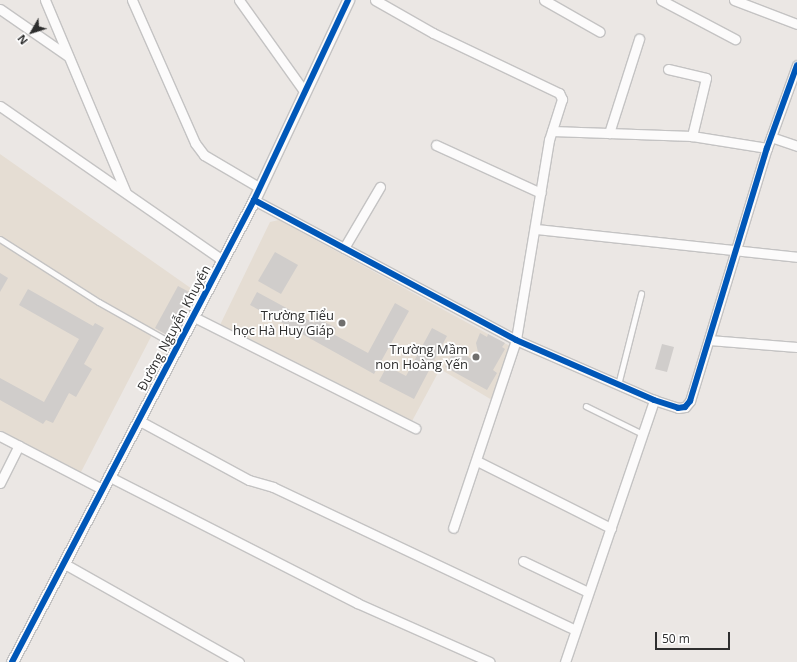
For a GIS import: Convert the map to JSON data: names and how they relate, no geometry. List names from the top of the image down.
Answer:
{
  "streets": {
    "street": ["Đường Nguyễn Khuyến"]
  },
  "places": ["Trường Tiểu học Hà Huy Giáp", "Trường Mầm non Hoàng Yến"],
  "scale_bar": "50 m",
  "north": "bottom left"
}
